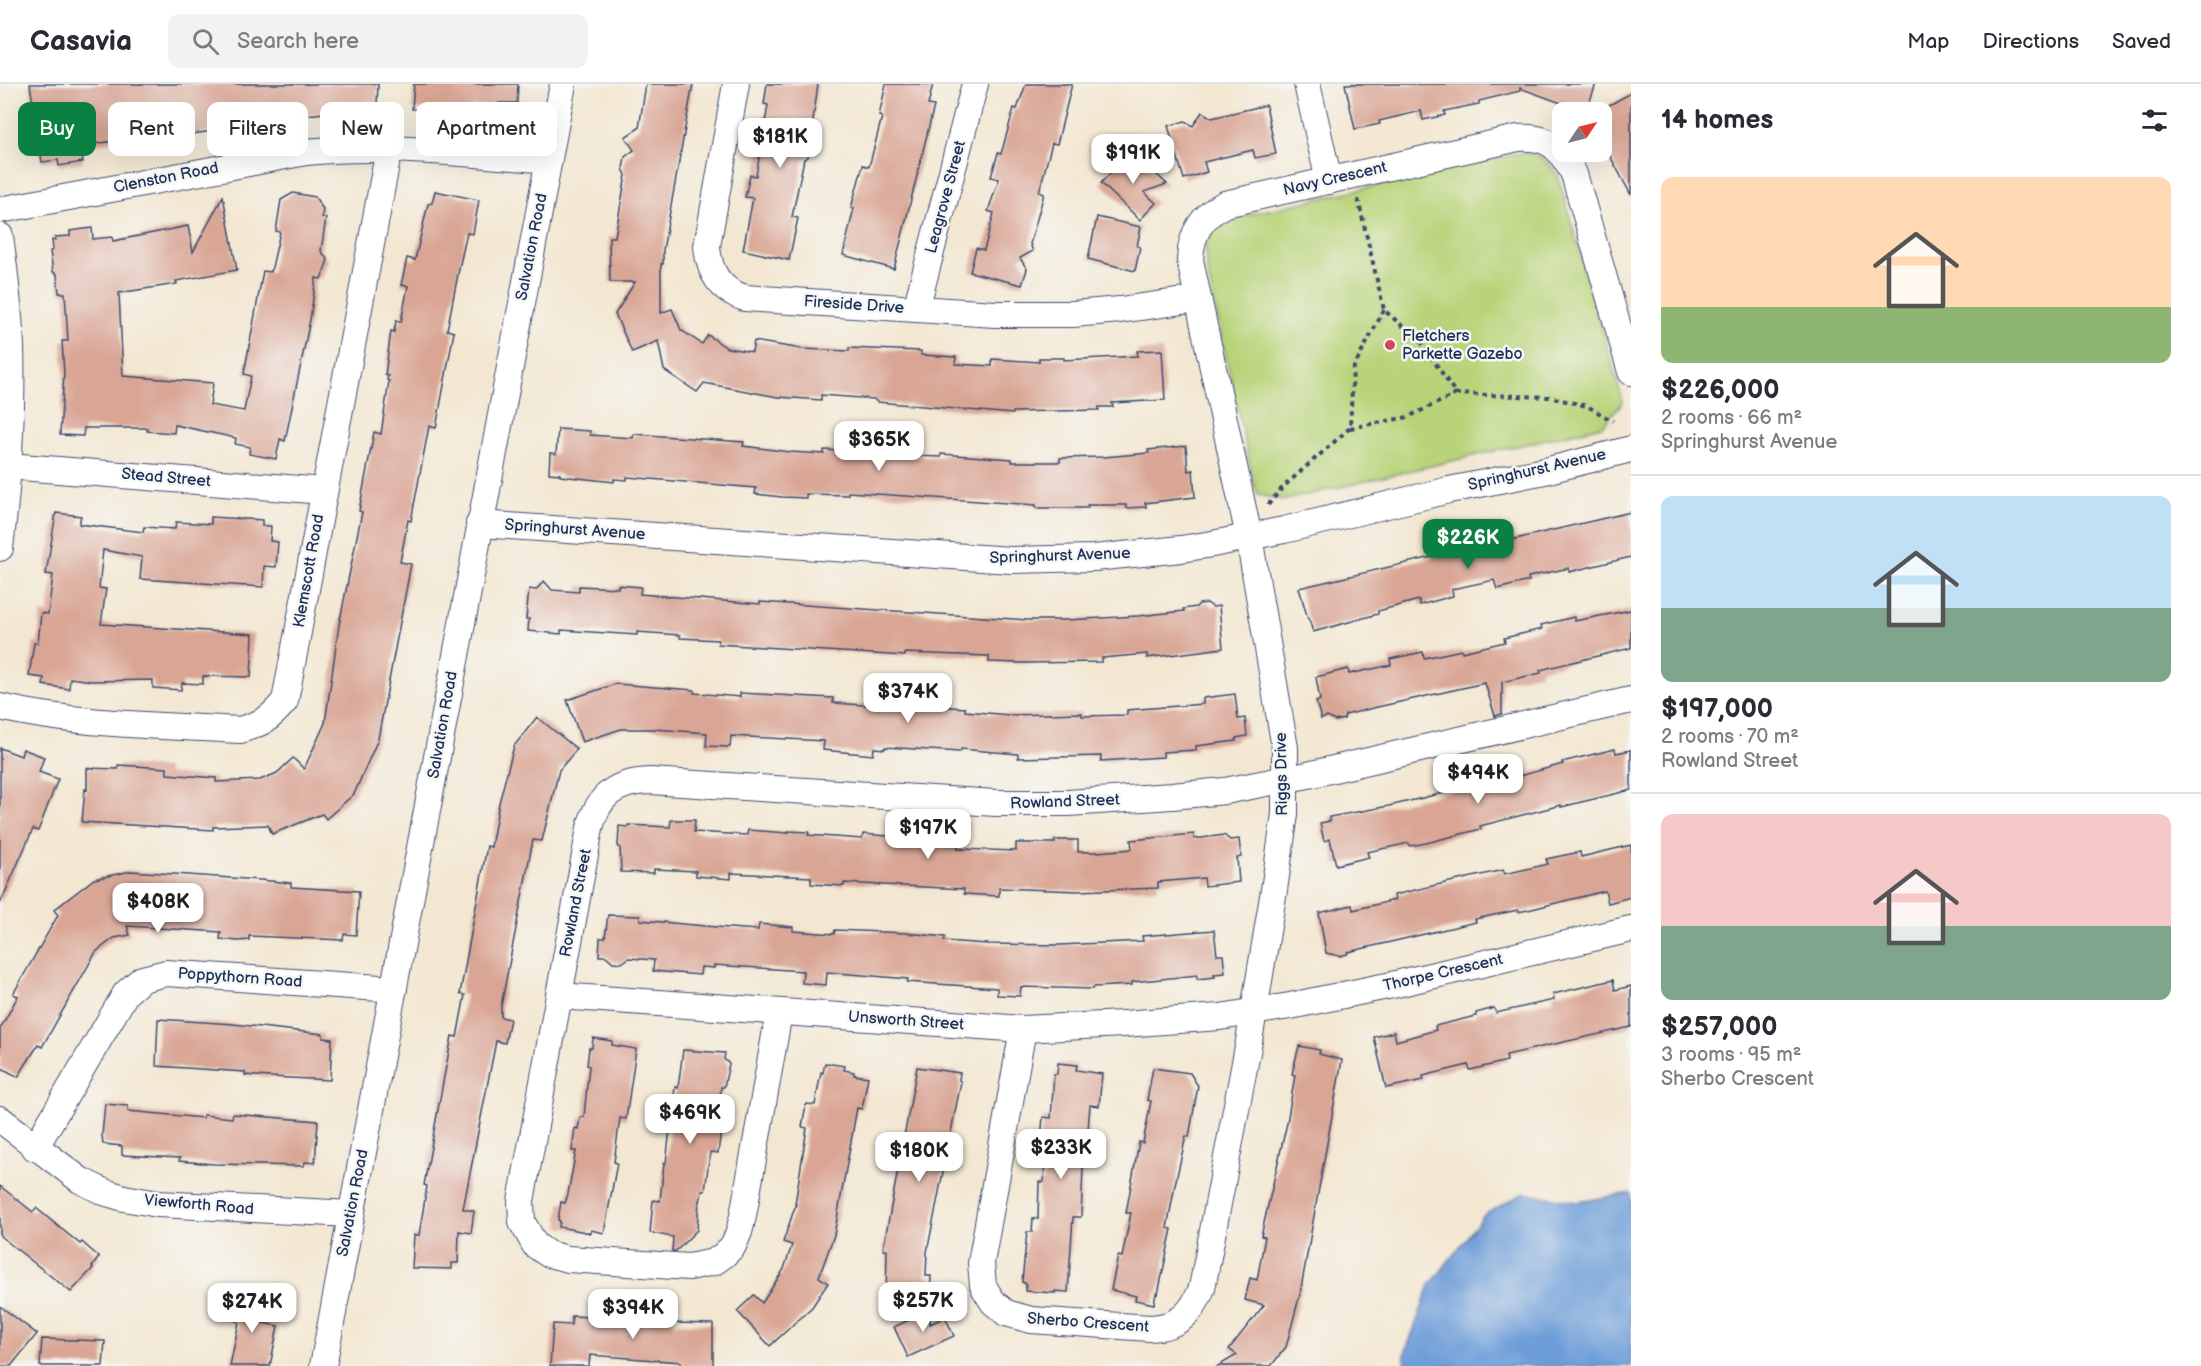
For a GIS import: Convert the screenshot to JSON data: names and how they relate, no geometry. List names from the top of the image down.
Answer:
{
  "streets": {
    "street": [
      "Clenston Road",
      "Navy Crescent",
      "Leagrove Street",
      "Salvation Road",
      "Fireside Drive",
      "Springhurst Avenue",
      "Stead Street",
      "Klemscott Road",
      "Riggs Drive",
      "Rowland Street",
      "Thorpe Crescent",
      "Poppythorn Road",
      "Unsworth Street",
      "Viewforth Road",
      "Sherbo Crescent"
    ]
  },
  "crossings": [
    ["Clenston Road", "Salvation Road"],
    ["Navy Crescent", "Fireside Drive"],
    ["Navy Crescent", "Springhurst Avenue"],
    ["Navy Crescent", "Riggs Drive"],
    ["Leagrove Street", "Fireside Drive"],
    ["Salvation Road", "Springhurst Avenue"],
    ["Salvation Road", "Poppythorn Road"],
    ["Salvation Road", "Viewforth Road"],
    ["Springhurst Avenue", "Riggs Drive"],
    ["Stead Street", "Klemscott Road"],
    ["Riggs Drive", "Rowland Street"],
    ["Riggs Drive", "Thorpe Crescent"],
    ["Riggs Drive", "Unsworth Street"],
    ["Riggs Drive", "Sherbo Crescent"],
    ["Rowland Street", "Unsworth Street"],
    ["Thorpe Crescent", "Unsworth Street"],
    ["Thorpe Crescent", "Sherbo Crescent"],
    ["Poppythorn Road", "Viewforth Road"],
    ["Unsworth Street", "Sherbo Crescent"]
  ],
  "places": ["Fletchers Parkette Gazebo"],
  "north": "top right",
  "page": {
    "header": "Casavia",
    "search": "Search here",
    "nav": ["Map", "Directions", "Saved"],
    "heading": "14 homes",
    "chip": [
      "Buy",
      "Rent",
      "Filters",
      "New",
      "Apartment"
    ],
    "price": [
      "$181K",
      "$191K",
      "$365K",
      "$226K",
      "$374K",
      "$494K",
      "$197K",
      "$408K",
      "$469K",
      "$233K",
      "$180K",
      "$257K",
      "$274K",
      "$394K"
    ],
    "list": [
      {
        "name": "$226,000",
        "note": "2 rooms · 66 m² · Springhurst Avenue"
      },
      {
        "name": "$197,000",
        "note": "2 rooms · 70 m² · Rowland Street"
      },
      {
        "name": "$257,000",
        "note": "3 rooms · 95 m² · Sherbo Crescent"
      }
    ]
  }
}
